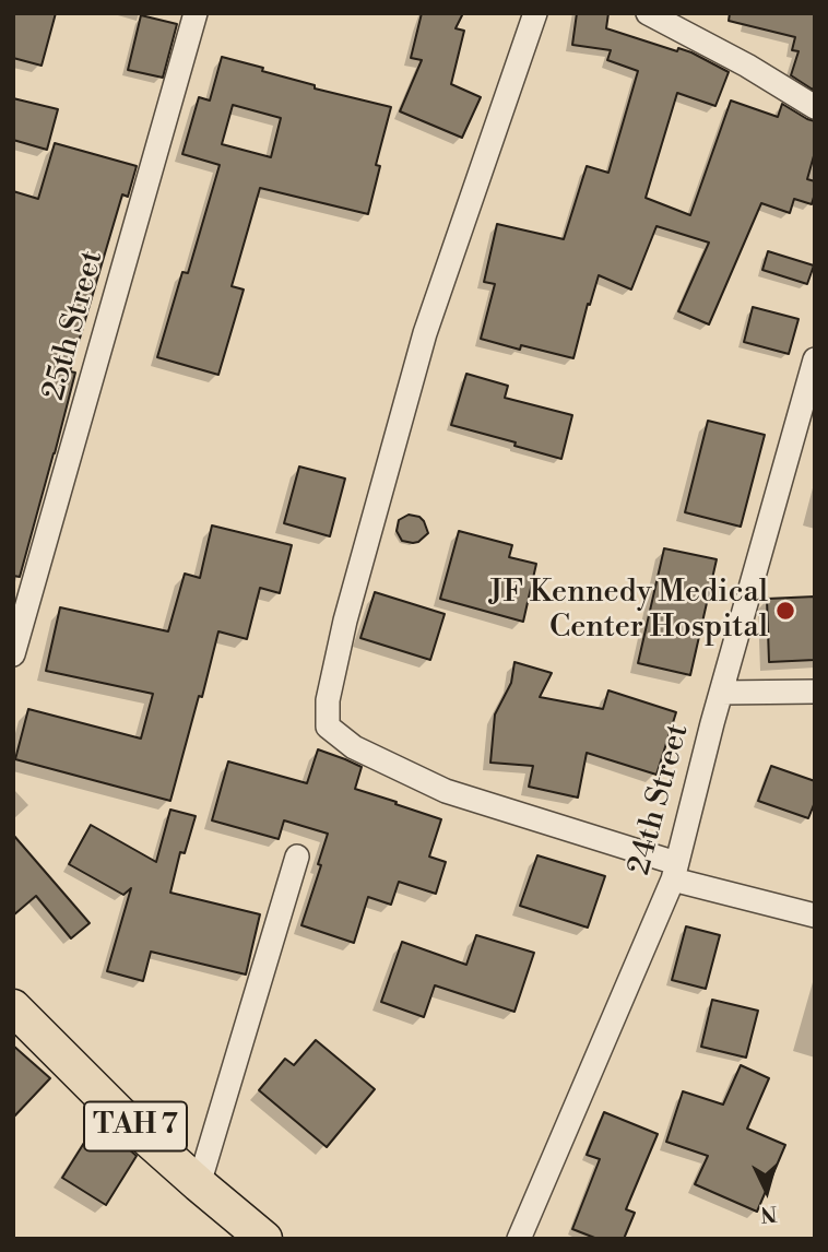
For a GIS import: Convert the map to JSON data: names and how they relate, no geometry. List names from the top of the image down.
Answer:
{
  "streets": {
    "highway": ["TAH 7"],
    "street": ["25th Street", "24th Street"]
  },
  "places": ["JF Kennedy Medical Center Hospital"],
  "north": "bottom"
}
